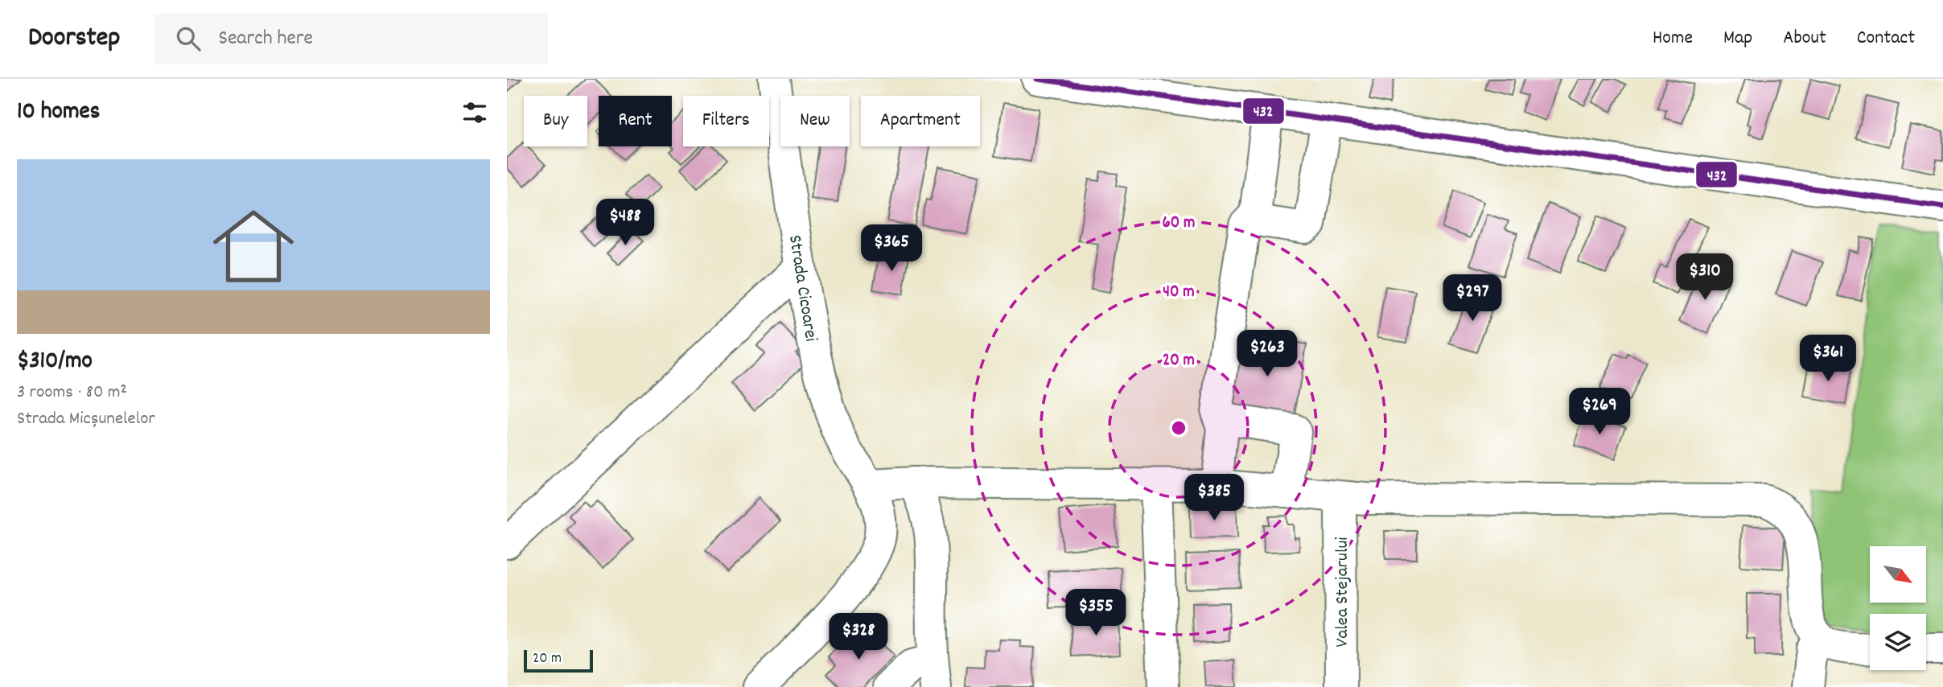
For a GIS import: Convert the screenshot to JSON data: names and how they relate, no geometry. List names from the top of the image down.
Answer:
{
  "streets": {
    "street": ["Strada Cicoarei", "Valea Stejarului"]
  },
  "lines": ["transit line 432"],
  "scale_bar": "20 m",
  "north": "bottom right",
  "page": {
    "header": "Doorstep",
    "search": "Search here",
    "nav": [
      "Home",
      "Map",
      "About",
      "Contact"
    ],
    "heading": "10 homes",
    "chip": [
      "Buy",
      "Rent",
      "Filters",
      "New",
      "Apartment"
    ],
    "list": [
      {
        "name": "$310/mo",
        "note": "3 rooms · 80 m² · Strada Micșunelelor"
      }
    ],
    "price": [
      "$488",
      "$365",
      "$310",
      "$297",
      "$263",
      "$361",
      "$269",
      "$385",
      "$355",
      "$328"
    ],
    "scale": "20 m"
  },
  "rings": ["60 m", "40 m", "20 m"]
}
